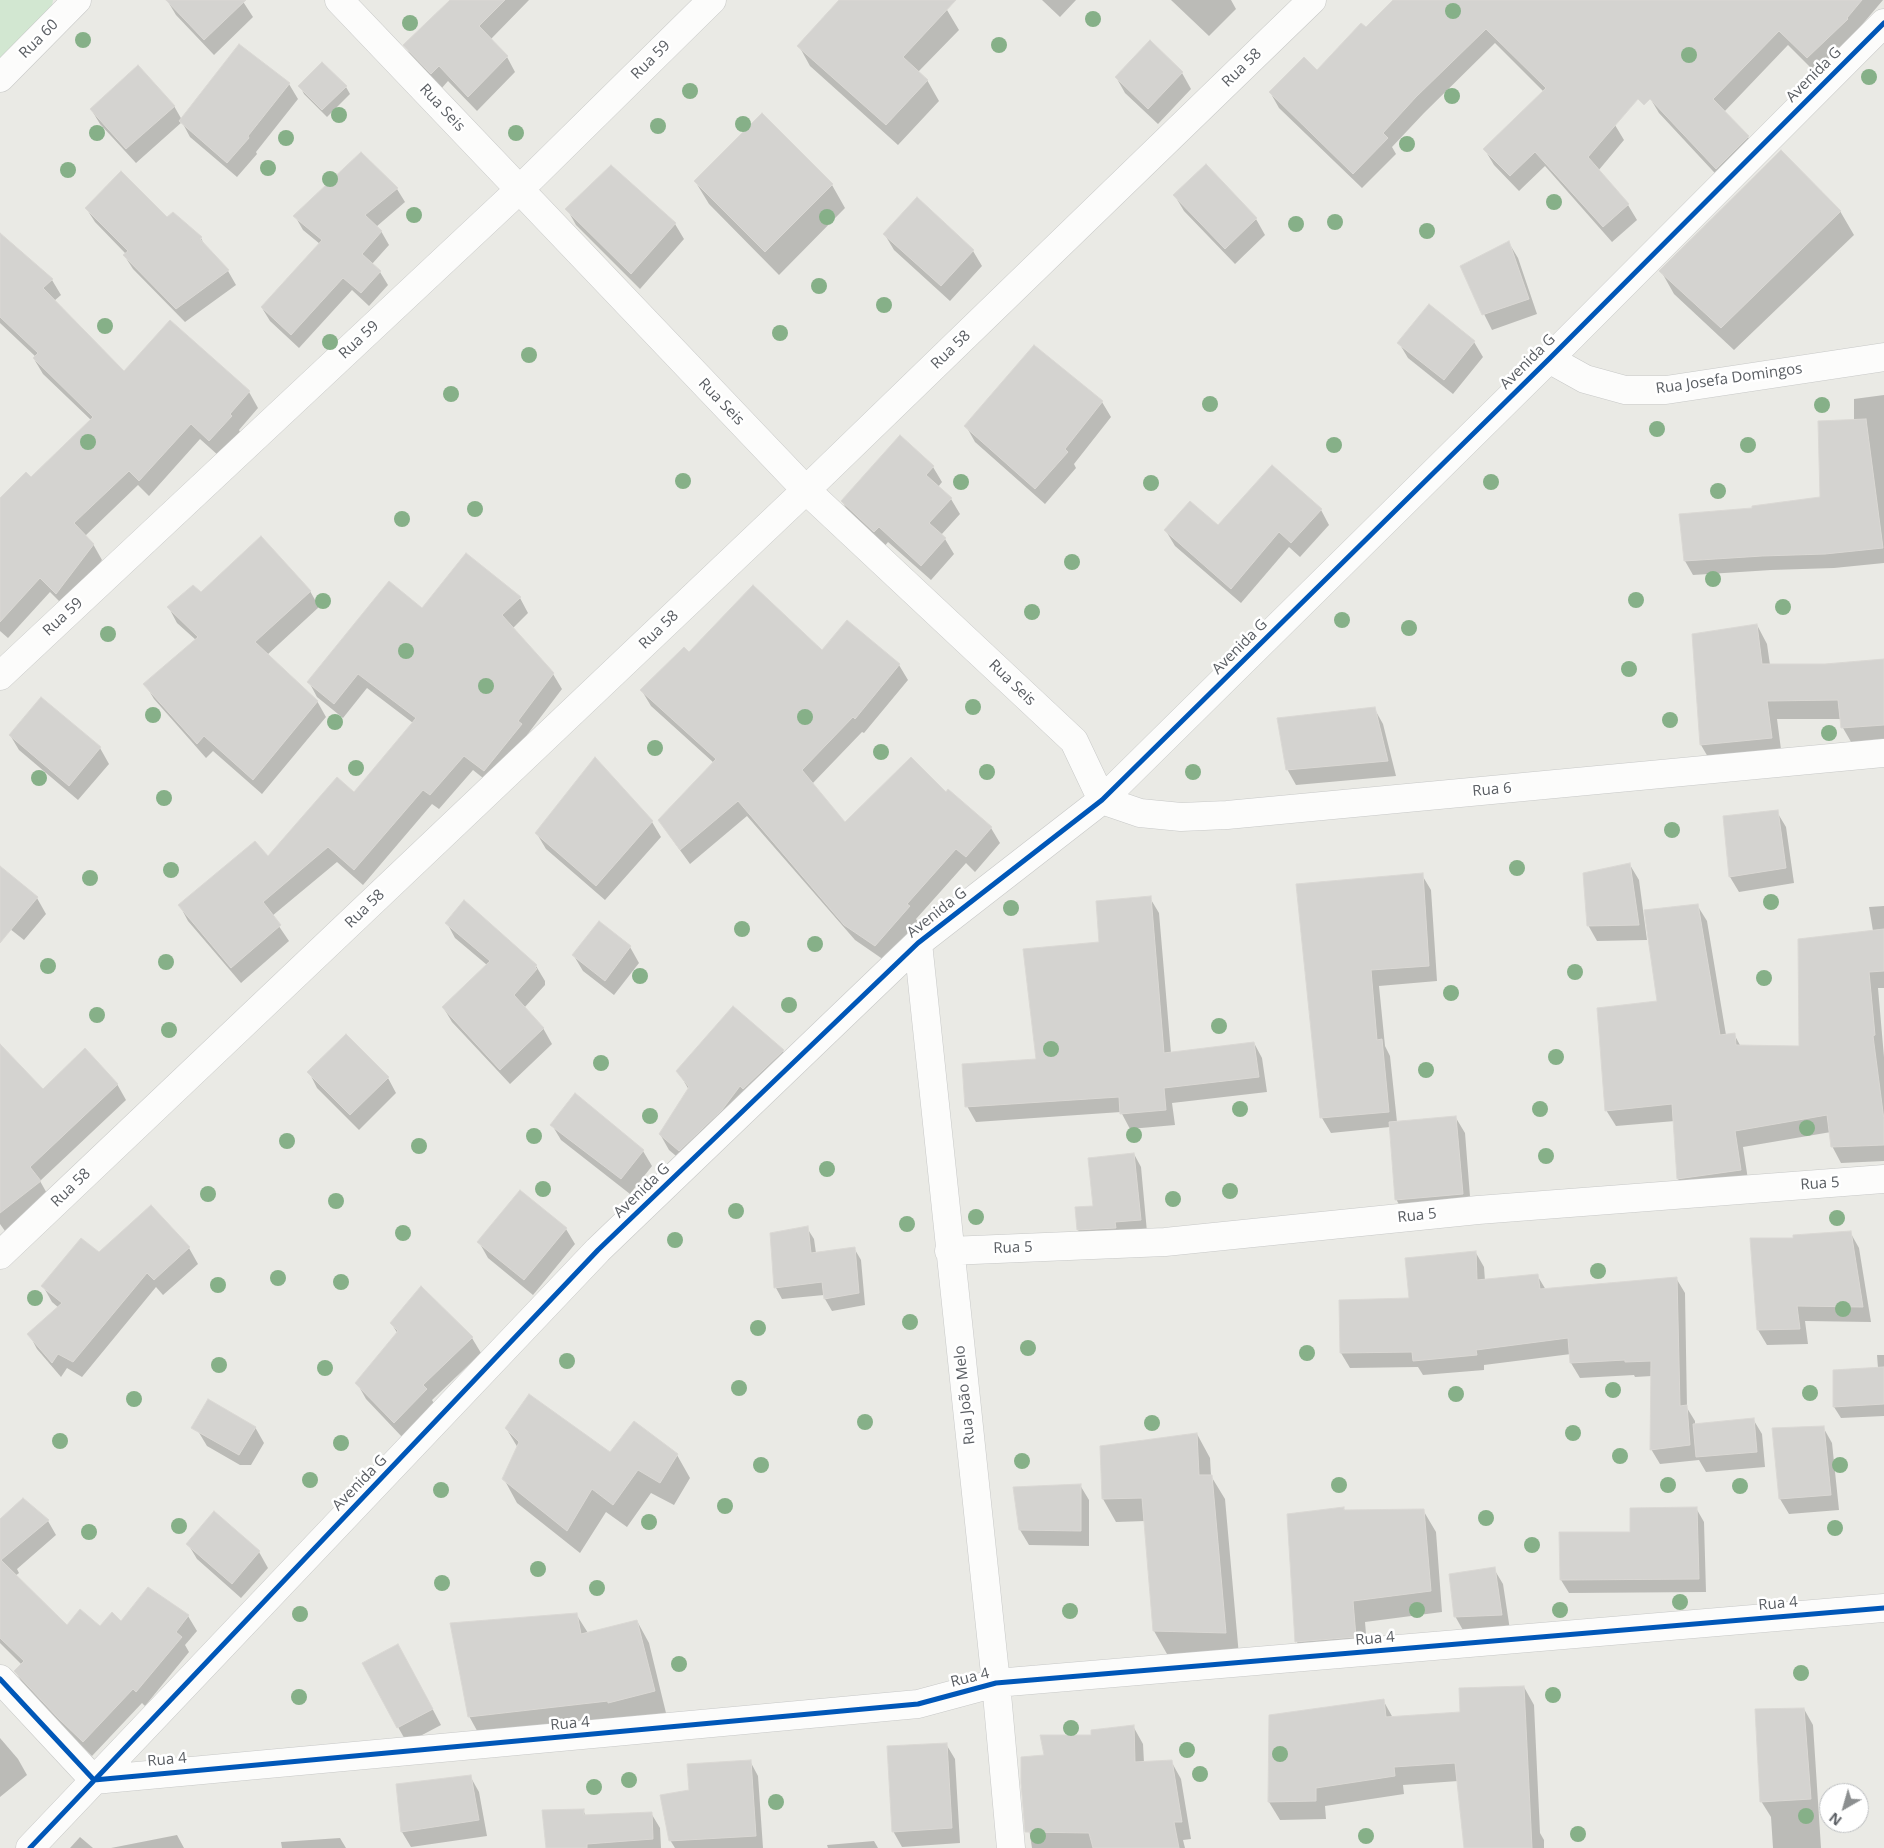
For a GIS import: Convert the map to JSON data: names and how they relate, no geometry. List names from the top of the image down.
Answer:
{
  "streets": {
    "street": [
      "Rua 60",
      "Rua 59",
      "Rua 58",
      "Avenida G",
      "Rua Seis",
      "Rua Josefa Domingos",
      "Rua 6",
      "Rua 5",
      "Rua João Melo",
      "Rua 4"
    ]
  },
  "crossings": [
    ["Rua 59", "Rua Seis"],
    ["Rua 58", "Rua Seis"],
    ["Avenida G", "Rua Seis"],
    ["Avenida G", "Rua Josefa Domingos"],
    ["Avenida G", "Rua 6"],
    ["Avenida G", "Rua João Melo"],
    ["Avenida G", "Rua 4"],
    ["Rua Seis", "Rua 6"],
    ["Rua 5", "Rua João Melo"],
    ["Rua João Melo", "Rua 4"]
  ],
  "north": "bottom left"
}
